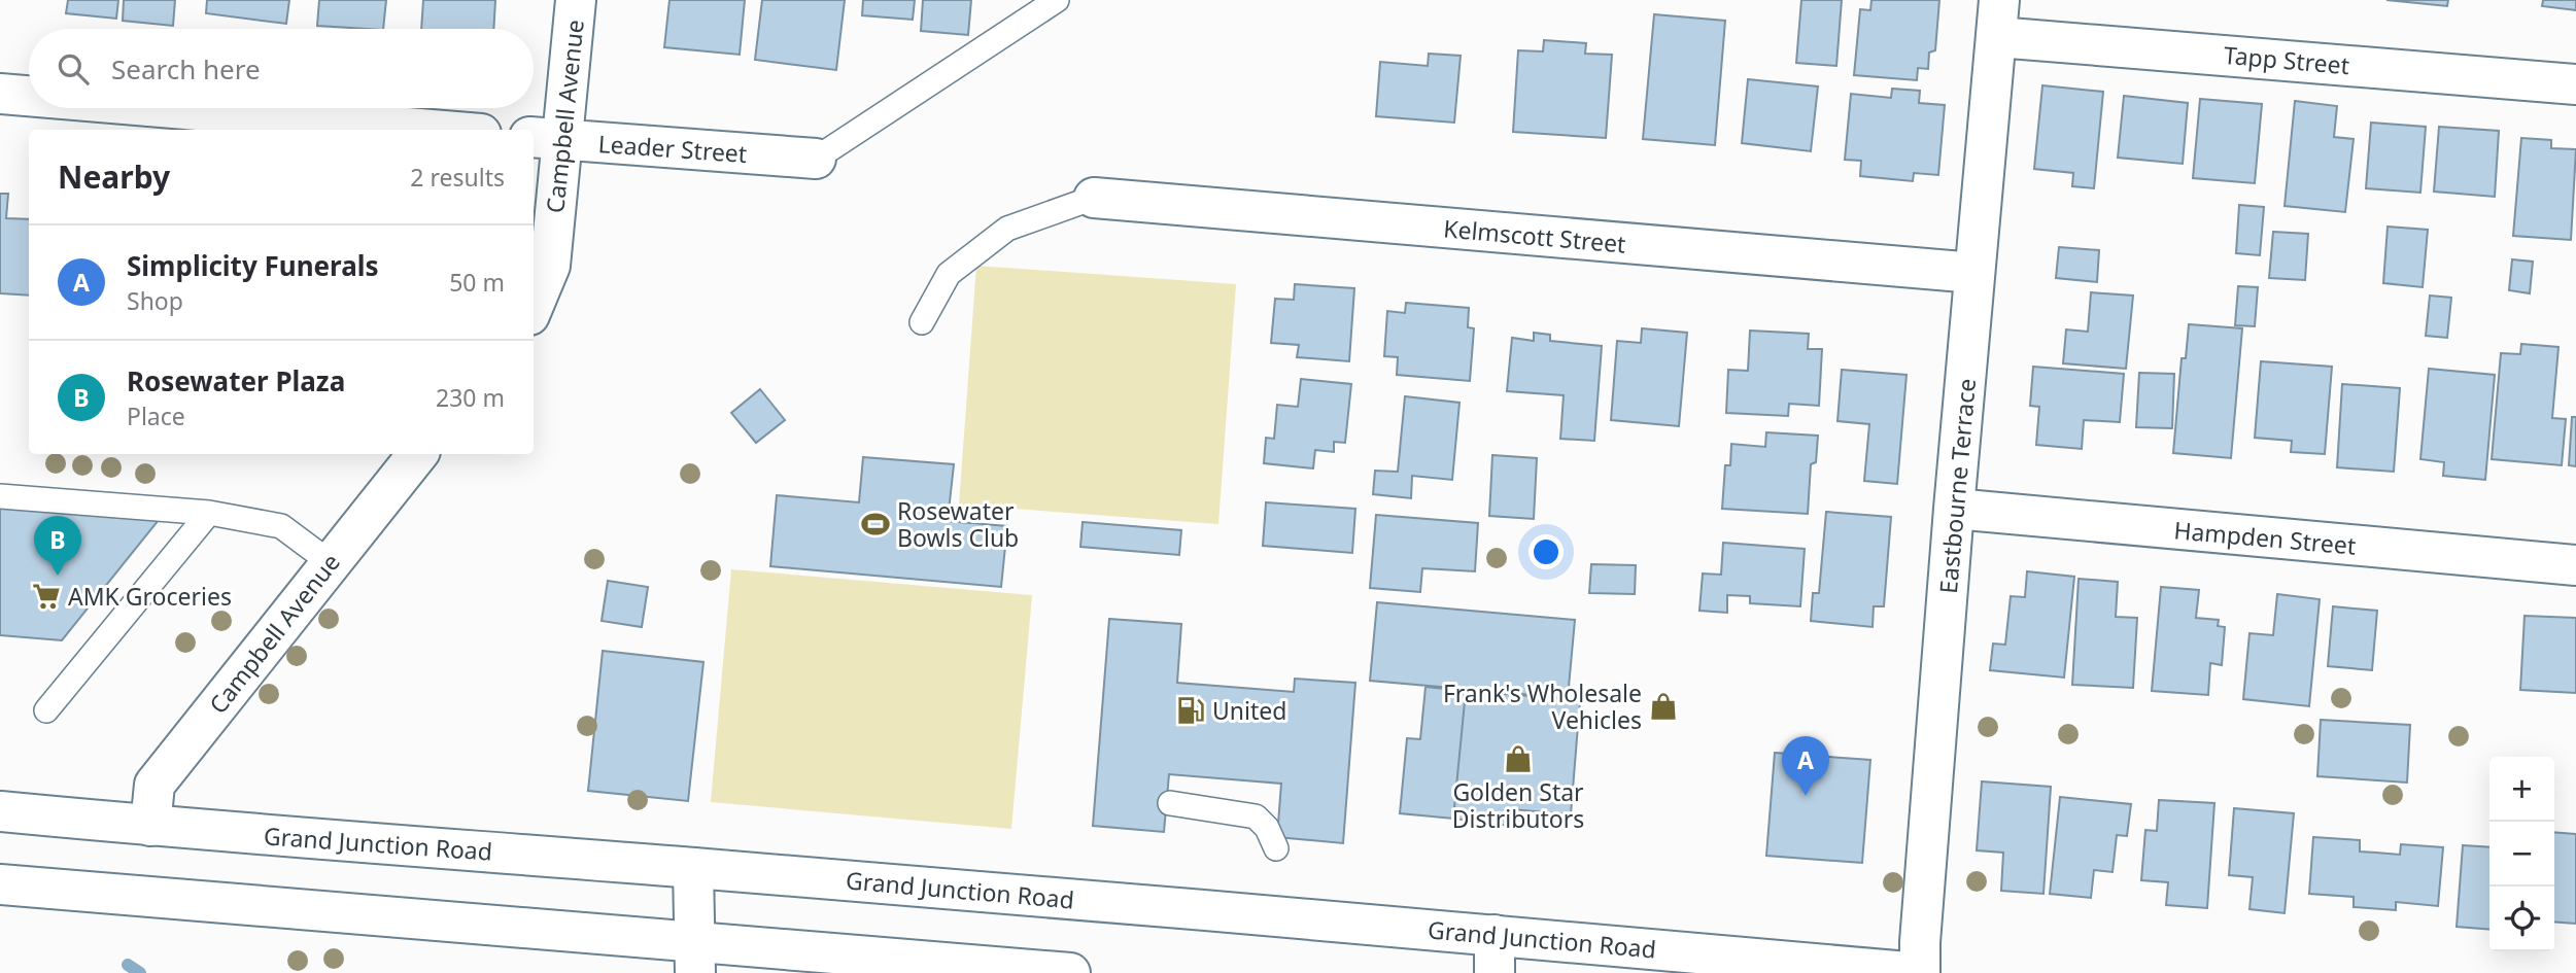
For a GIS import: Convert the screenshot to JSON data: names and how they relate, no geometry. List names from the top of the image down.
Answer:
{
  "streets": {
    "main road": [
      "Tapp Street",
      "Campbell Avenue",
      "Leader Street",
      "Kelmscott Street",
      "Eastbourne Terrace",
      "Hampden Street",
      "Grand Junction Road"
    ]
  },
  "crossings": [
    ["Tapp Street", "Eastbourne Terrace"],
    ["Campbell Avenue", "Leader Street"],
    ["Campbell Avenue", "Grand Junction Road"],
    ["Kelmscott Street", "Eastbourne Terrace"],
    ["Eastbourne Terrace", "Hampden Street"],
    ["Eastbourne Terrace", "Grand Junction Road"]
  ],
  "places": {
    "sports": ["Rosewater Bowls Club"],
    "supermarket": ["AMK Groceries"],
    "shop": ["Frank's Wholesale Vehicles", "Golden Star Distributors"],
    "fuel station": ["United"]
  },
  "page": {
    "search": "Search here",
    "heading": ["Nearby", "2 results"],
    "list": [
      {
        "mark": "A",
        "name": "Simplicity Funerals",
        "note": "Shop",
        "value": "50 m"
      },
      {
        "mark": "B",
        "name": "Rosewater Plaza",
        "note": "Place",
        "value": "230 m"
      }
    ],
    "pins": ["B", "A"],
    "map_buttons": ["+", "−"]
  }
}
